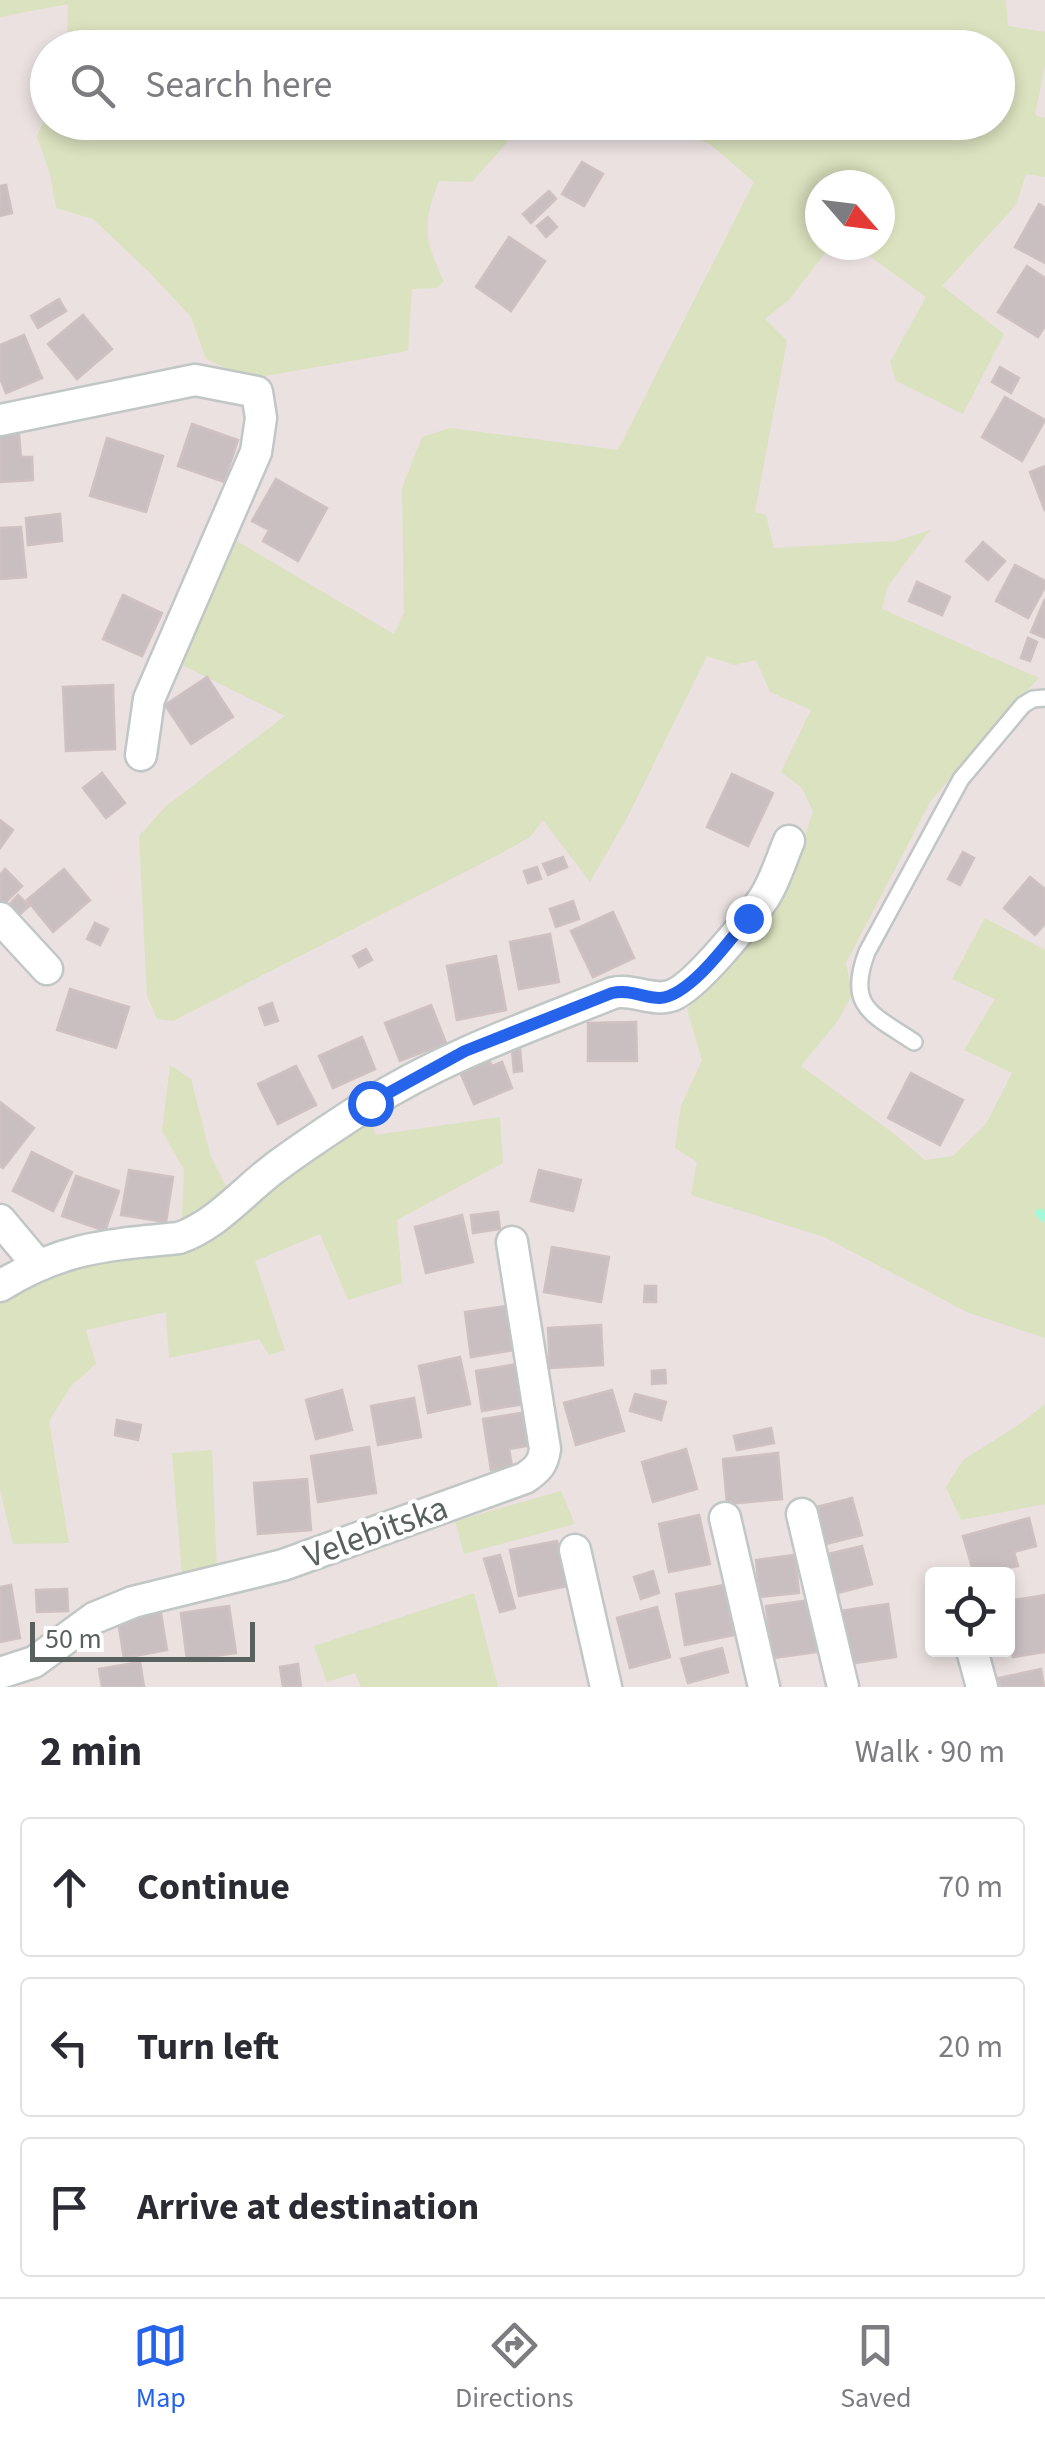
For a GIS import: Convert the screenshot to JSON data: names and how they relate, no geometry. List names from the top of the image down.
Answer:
{
  "streets": {
    "street": ["Velebitska"]
  },
  "scale_bar": "50 m",
  "north": "bottom right",
  "page": {
    "search": "Search here",
    "scale": "50 m",
    "heading": ["2 min", "Walk · 90 m"],
    "list": [
      ["Continue", "70 m"],
      ["Turn left", "20 m"],
      "Arrive at destination"
    ],
    "nav": ["Map", "Directions", "Saved"]
  }
}
